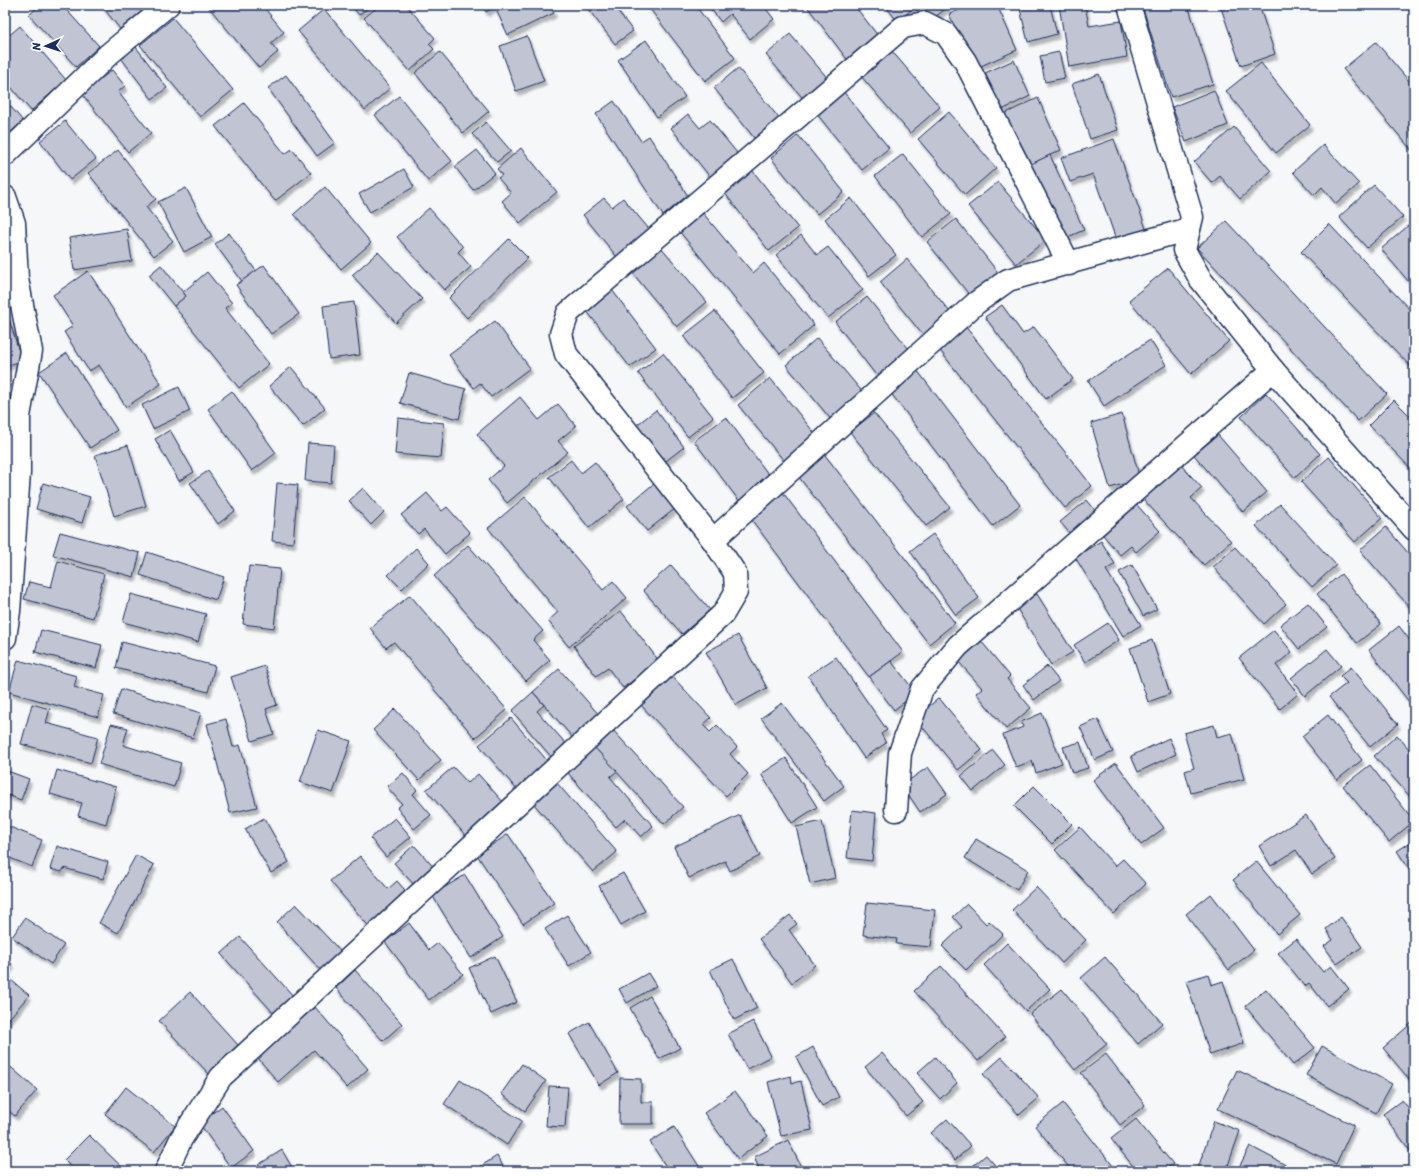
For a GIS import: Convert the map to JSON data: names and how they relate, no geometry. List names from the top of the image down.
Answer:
{
  "north": "left"
}
